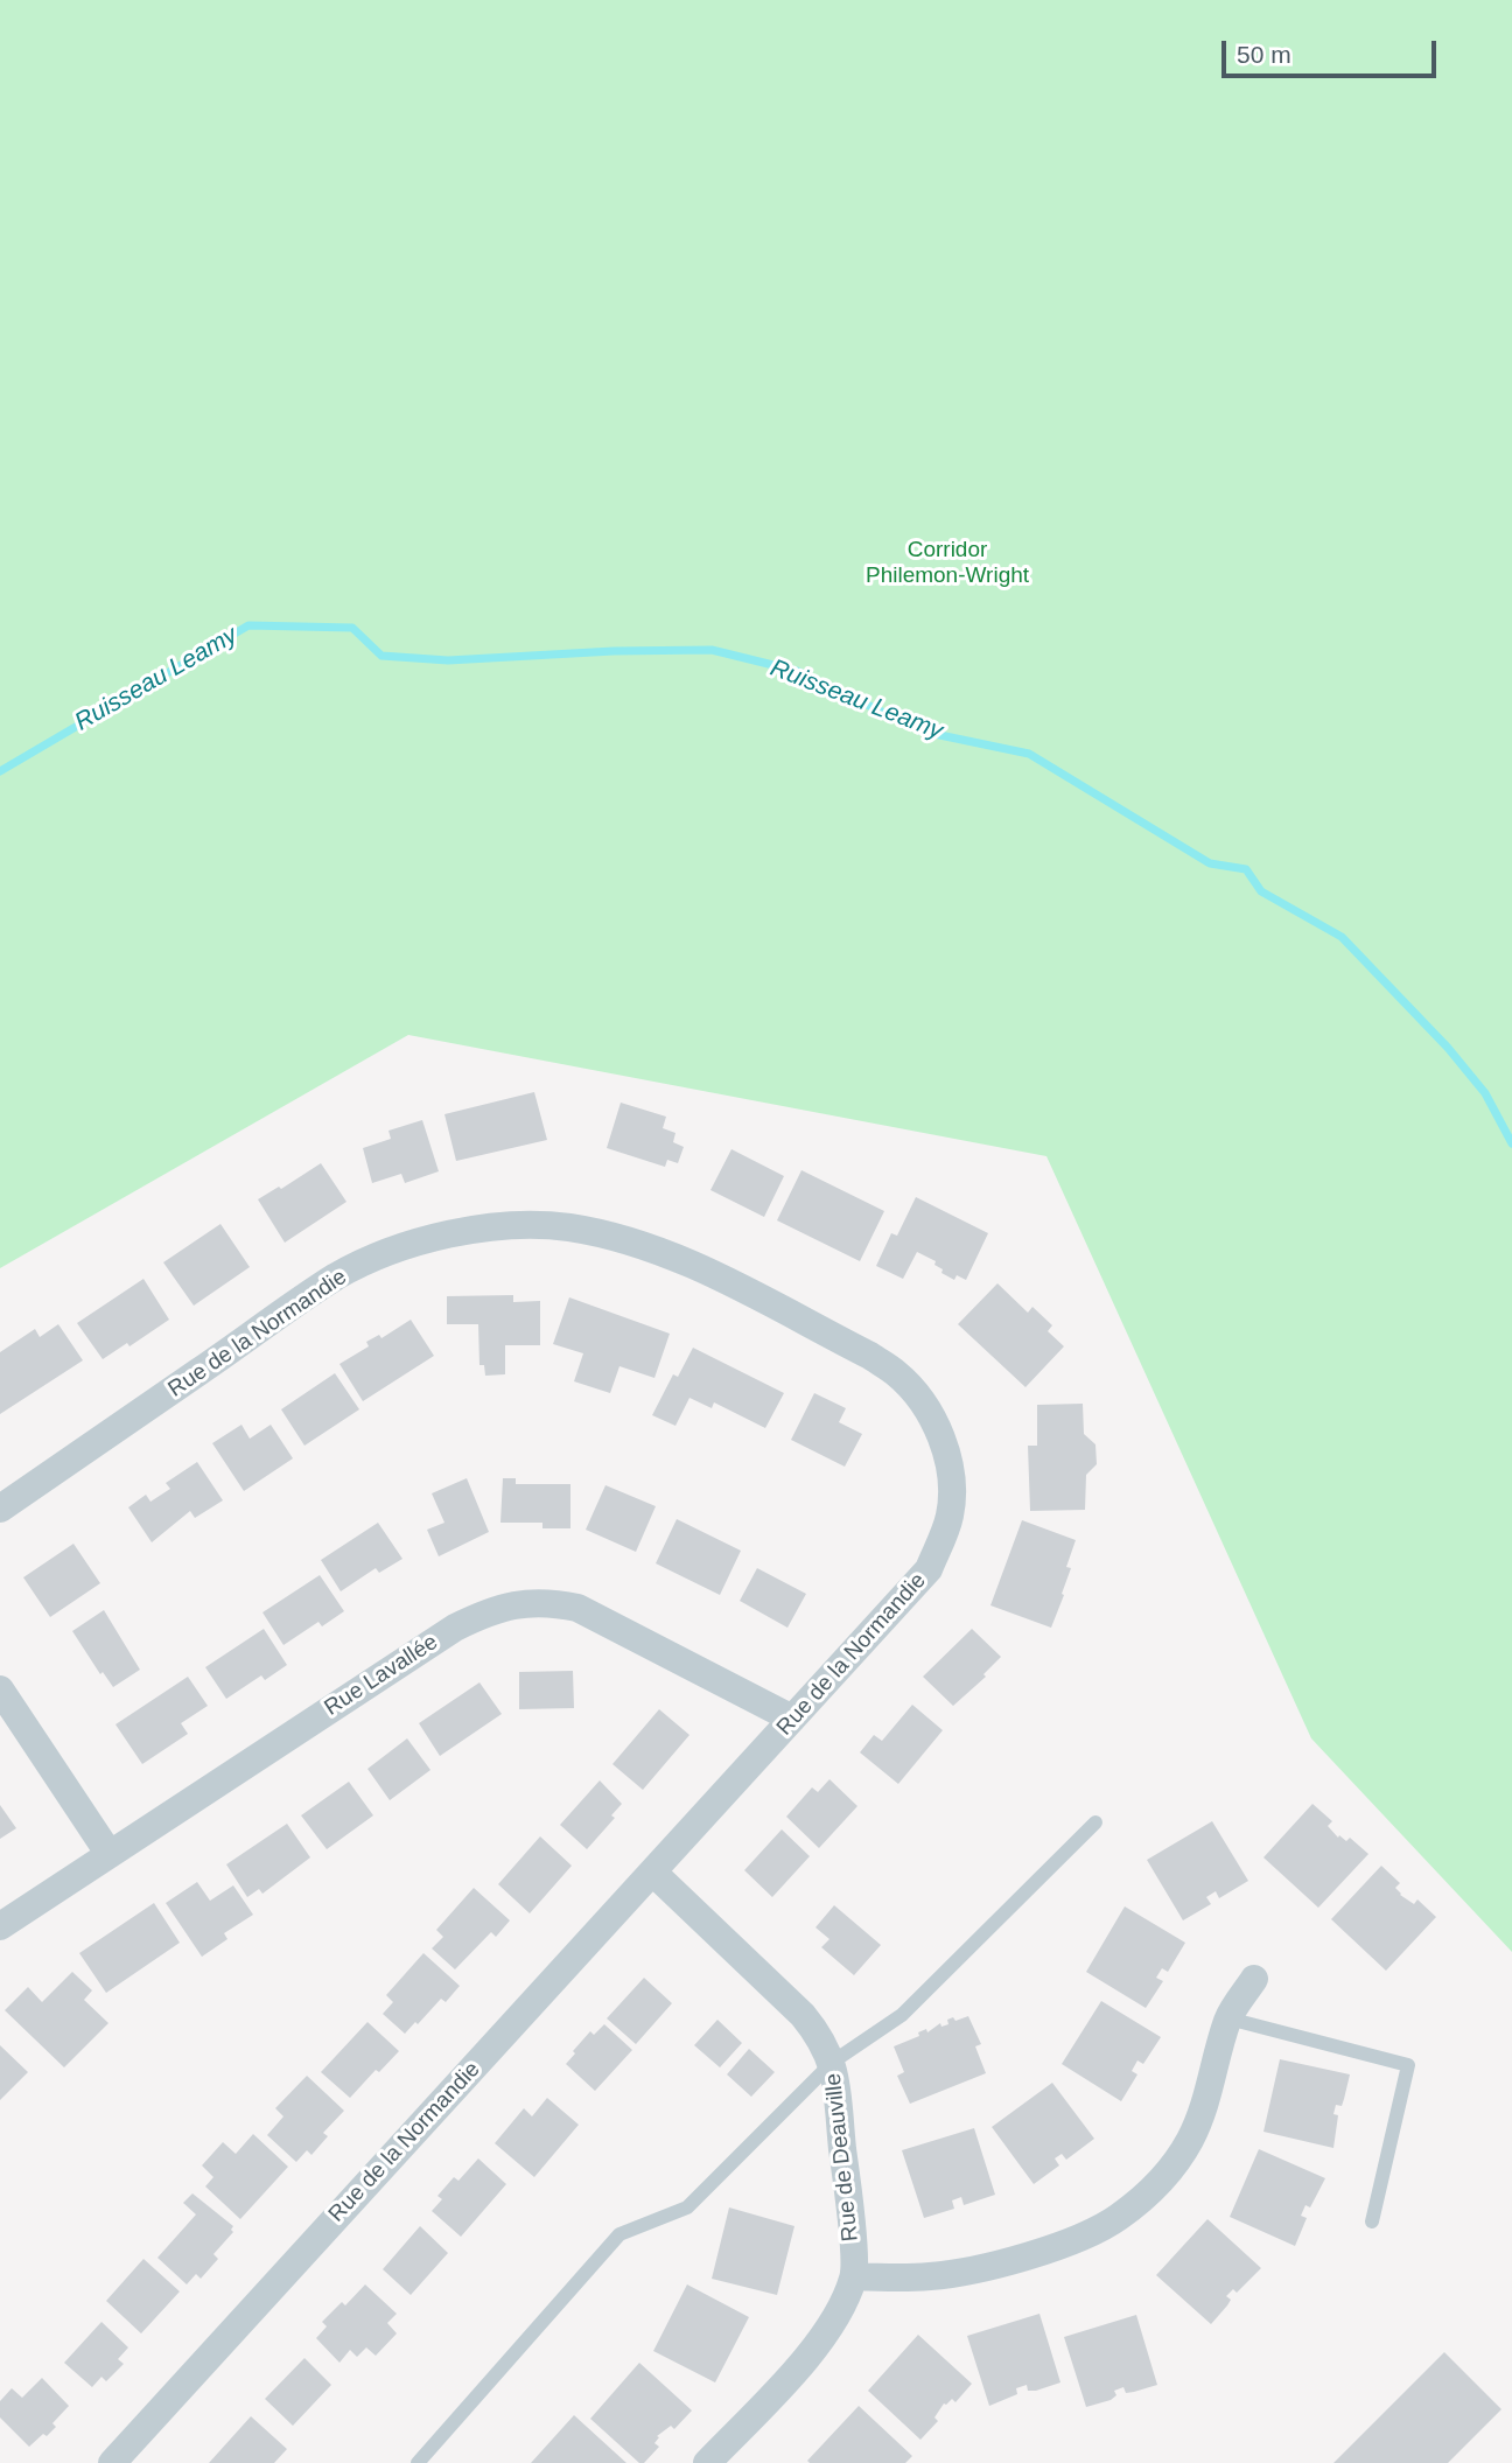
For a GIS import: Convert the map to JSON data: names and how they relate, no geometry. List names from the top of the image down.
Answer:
{
  "streets": {
    "street": ["Rue de la Normandie", "Rue Lavallée", "Rue de Deauville"]
  },
  "crossings": [
    ["Rue de la Normandie", "Rue Lavallée"],
    ["Rue de la Normandie", "Rue de Deauville"]
  ],
  "water": ["Ruisseau Leamy"],
  "parks": ["Corridor Philemon-Wright"],
  "scale_bar": "50 m"
}
